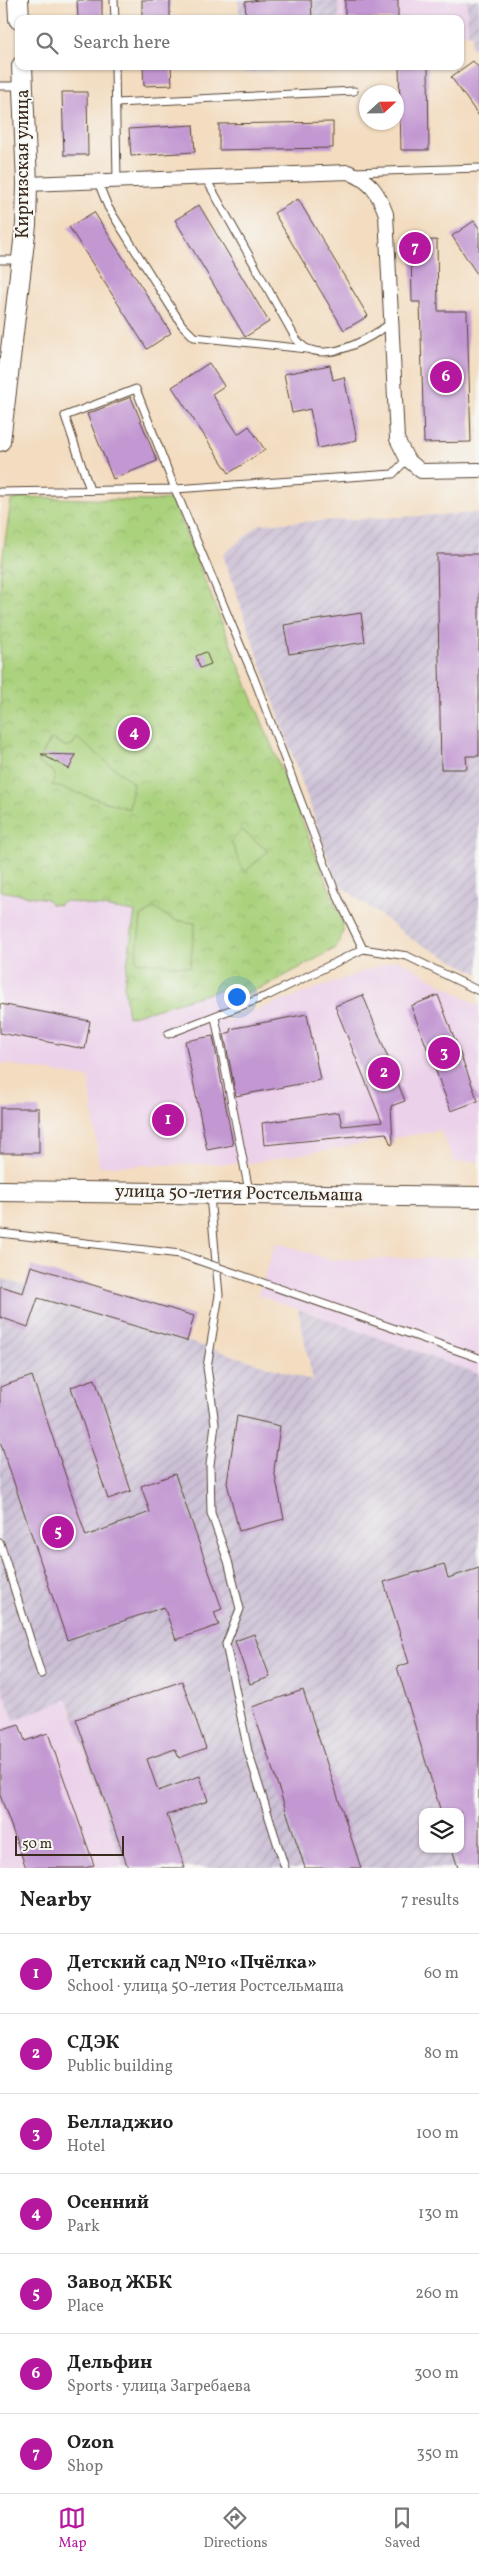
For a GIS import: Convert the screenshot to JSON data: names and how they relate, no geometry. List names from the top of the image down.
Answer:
{
  "streets": {
    "main road": ["Киргизская улица", "улица 50-летия Ростсельмаша"]
  },
  "scale_bar": "50 m",
  "north": "right",
  "page": {
    "search": "Search here",
    "pins": [
      "7",
      "6",
      "4",
      "3",
      "2",
      "1",
      "5"
    ],
    "scale": "50 m",
    "heading": ["Nearby", "7 results"],
    "list": [
      {
        "mark": "1",
        "name": "Детский сад №10 «Пчёлка»",
        "note": "School · улица 50-летия Ростсельмаша",
        "value": "60 m"
      },
      {
        "mark": "2",
        "name": "СДЭК",
        "note": "Public building",
        "value": "80 m"
      },
      {
        "mark": "3",
        "name": "Белладжио",
        "note": "Hotel",
        "value": "100 m"
      },
      {
        "mark": "4",
        "name": "Осенний",
        "note": "Park",
        "value": "130 m"
      },
      {
        "mark": "5",
        "name": "Завод ЖБК",
        "note": "Place",
        "value": "260 m"
      },
      {
        "mark": "6",
        "name": "Дельфин",
        "note": "Sports · улица Загребаева",
        "value": "300 m"
      },
      {
        "mark": "7",
        "name": "Ozon",
        "note": "Shop",
        "value": "350 m"
      }
    ],
    "nav": ["Map", "Directions", "Saved"]
  }
}
